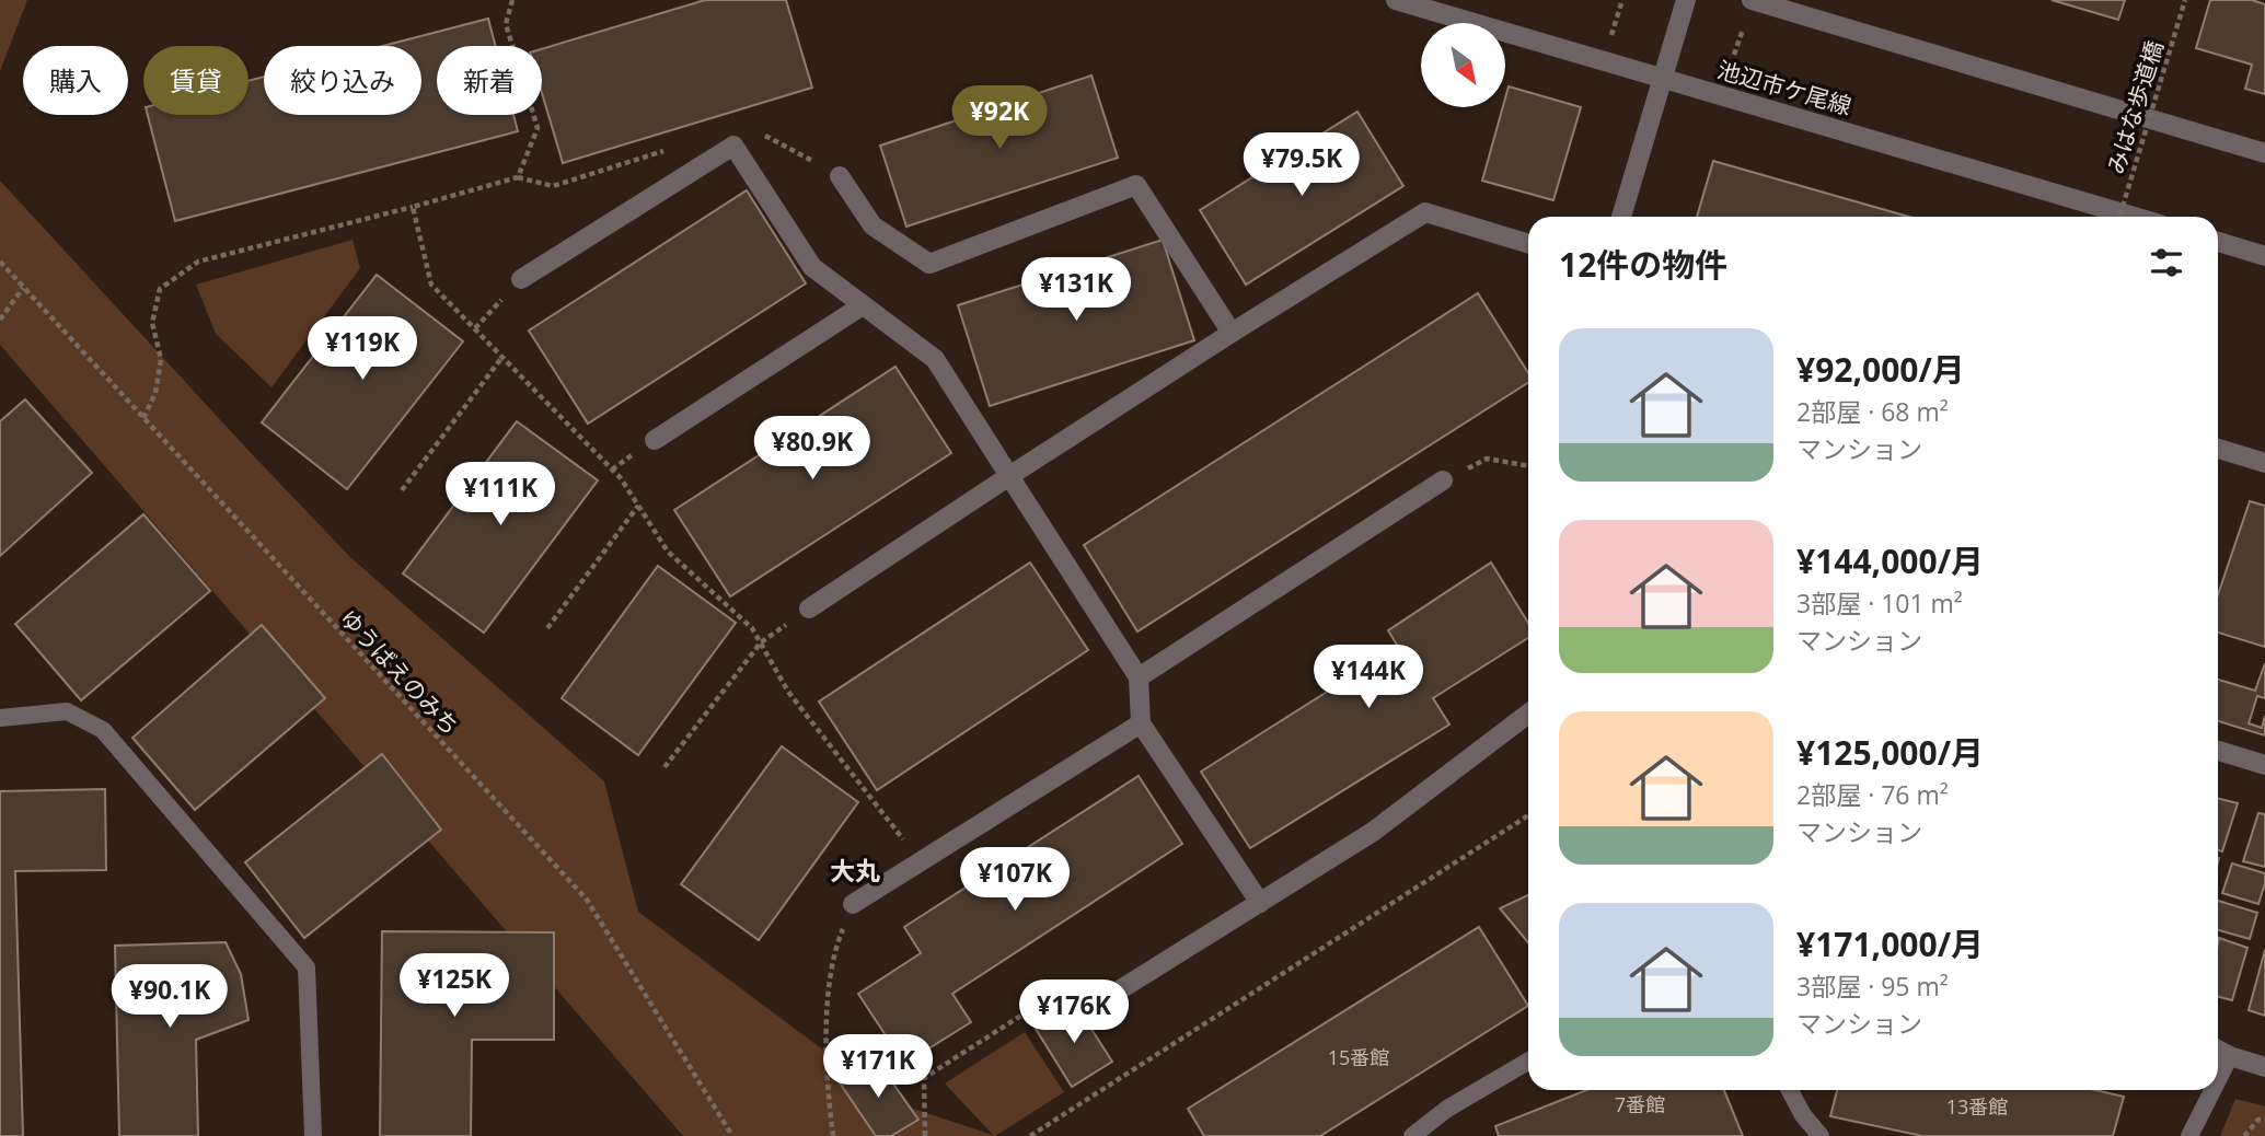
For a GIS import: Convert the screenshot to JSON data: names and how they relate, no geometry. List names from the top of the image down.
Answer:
{
  "streets": {
    "street": ["池辺市ケ尾線"],
    "path": ["みはな歩道橋", "ゆうばえのみち"]
  },
  "districts": ["大丸"],
  "house_numbers": ["15番館", "7番館", "13番館"],
  "north": "bottom right",
  "page": {
    "chip": [
      "購入",
      "賃貸",
      "絞り込み",
      "新着"
    ],
    "price": [
      "¥92K",
      "¥79.5K",
      "¥131K",
      "¥119K",
      "¥80.9K",
      "¥111K",
      "¥144K",
      "¥107K",
      "¥125K",
      "¥90.1K",
      "¥176K",
      "¥171K"
    ],
    "heading": "12件の物件",
    "list": [
      {
        "name": "¥92,000/月",
        "note": "2部屋 · 68 m² · マンション"
      },
      {
        "name": "¥144,000/月",
        "note": "3部屋 · 101 m² · マンション"
      },
      {
        "name": "¥125,000/月",
        "note": "2部屋 · 76 m² · マンション"
      },
      {
        "name": "¥171,000/月",
        "note": "3部屋 · 95 m² · マンション"
      }
    ]
  }
}
